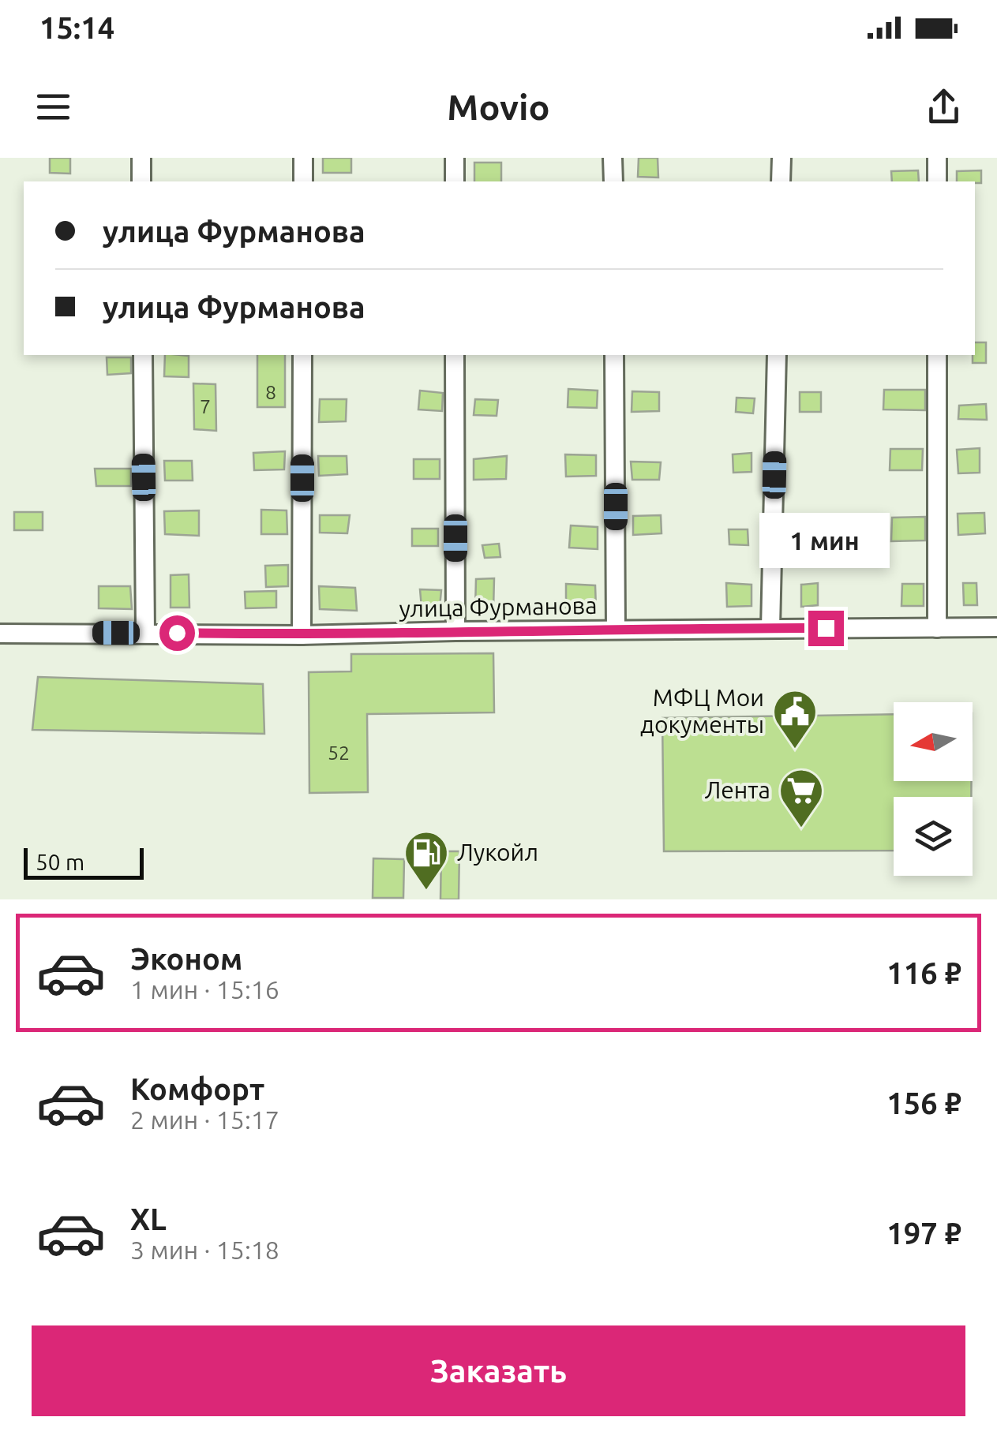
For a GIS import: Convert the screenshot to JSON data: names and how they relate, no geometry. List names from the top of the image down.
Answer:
{
  "streets": {
    "street": ["улица Фурманова"]
  },
  "places": {
    "public building": ["МФЦ Мои документы"],
    "supermarket": ["Лента"],
    "fuel station": ["Лукойл"]
  },
  "house_numbers": ["8", "7", "52"],
  "scale_bar": "50 m",
  "north": "left",
  "page": {
    "status": "15:14",
    "header": "Movio",
    "banner": ["улица Фурманова", "улица Фурманова"],
    "bubble": "1 мин",
    "scale": "50 m",
    "list": [
      {
        "name": "Эконом",
        "note": "1 мин · 15:16",
        "value": "116 ₽"
      },
      {
        "name": "Комфорт",
        "note": "2 мин · 15:17",
        "value": "156 ₽"
      },
      {
        "name": "XL",
        "note": "3 мин · 15:18",
        "value": "197 ₽"
      }
    ],
    "buttons": "Заказать"
  }
}
